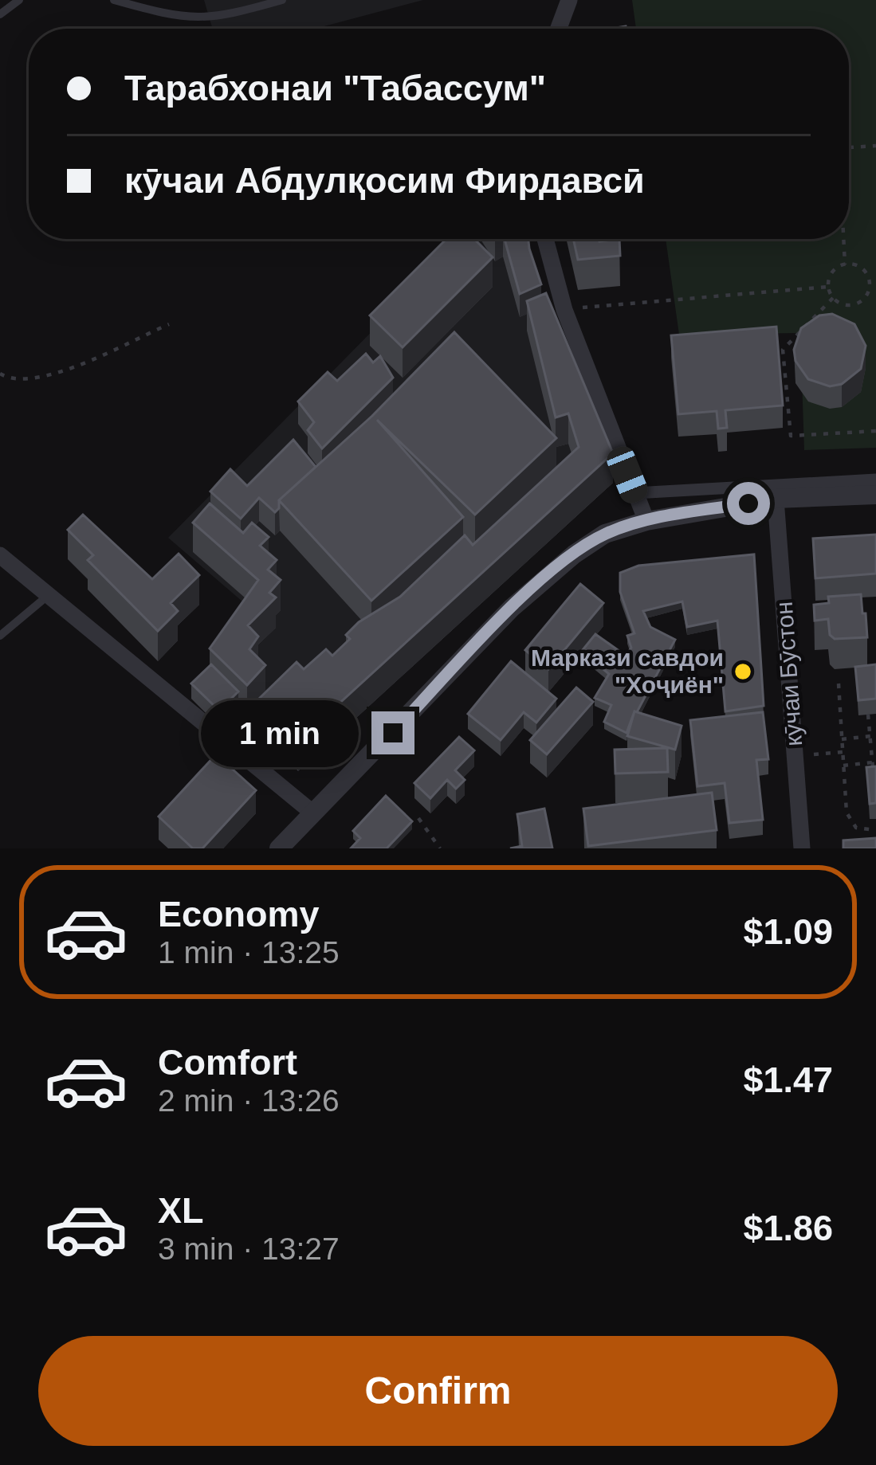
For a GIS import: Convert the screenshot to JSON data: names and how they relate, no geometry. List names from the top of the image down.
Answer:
{
  "streets": {
    "street": ["кӯчаи Бӯстон"]
  },
  "places": ["Маркази савдои \"Хоҷиён\""],
  "page": {
    "banner": ["Тарабхонаи \"Табассум\"", "кӯчаи Абдулқосим Фирдавсӣ"],
    "bubble": "1 min",
    "list": [
      {
        "name": "Economy",
        "note": "1 min · 13:25",
        "value": "$1.09"
      },
      {
        "name": "Comfort",
        "note": "2 min · 13:26",
        "value": "$1.47"
      },
      {
        "name": "XL",
        "note": "3 min · 13:27",
        "value": "$1.86"
      }
    ],
    "buttons": "Confirm"
  }
}
